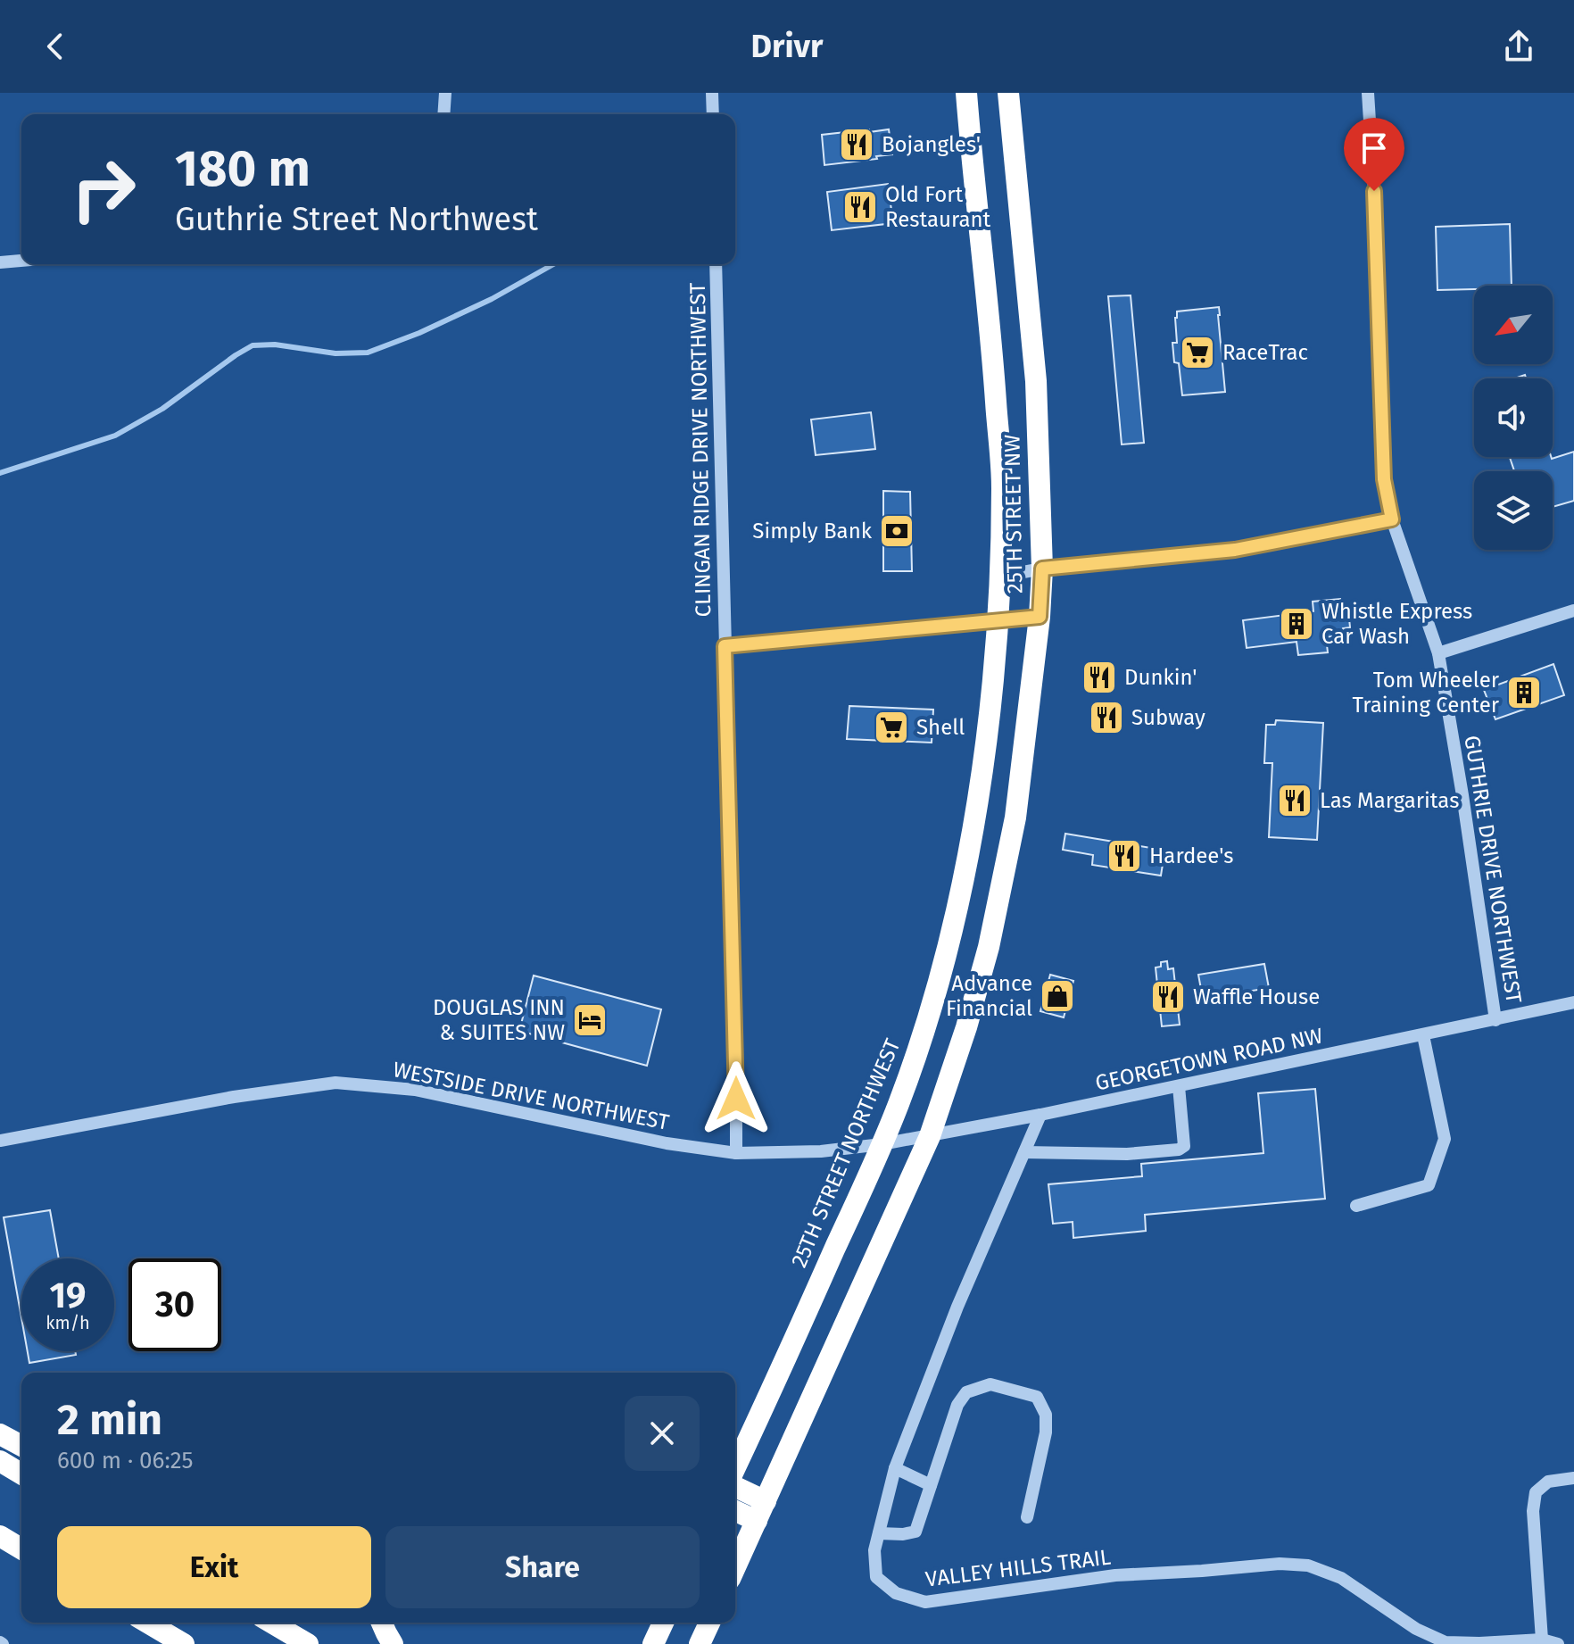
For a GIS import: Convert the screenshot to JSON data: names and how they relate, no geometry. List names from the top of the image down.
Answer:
{
  "streets": {
    "highway": ["25TH STREET NW", "25TH STREET NORTHWEST"],
    "street": [
      "CLINGAN RIDGE DRIVE NORTHWEST",
      "GUTHRIE DRIVE NORTHWEST",
      "GEORGETOWN ROAD NW",
      "WESTSIDE DRIVE NORTHWEST",
      "VALLEY HILLS TRAIL"
    ]
  },
  "crossings": [
    ["CLINGAN RIDGE DRIVE NORTHWEST", "WESTSIDE DRIVE NORTHWEST"],
    ["25TH STREET NW", "GEORGETOWN ROAD NW"],
    ["25TH STREET NW", "WESTSIDE DRIVE NORTHWEST"],
    ["25TH STREET NW", "25TH STREET NORTHWEST"],
    ["GUTHRIE DRIVE NORTHWEST", "GEORGETOWN ROAD NW"],
    ["GEORGETOWN ROAD NW", "WESTSIDE DRIVE NORTHWEST"],
    ["GEORGETOWN ROAD NW", "VALLEY HILLS TRAIL"],
    ["WESTSIDE DRIVE NORTHWEST", "25TH STREET NORTHWEST"]
  ],
  "places": {
    "restaurant": [
      "Bojangles'",
      "Old Fort Restaurant",
      "Dunkin'",
      "Subway",
      "Las Margaritas",
      "Hardee's",
      "Waffle House"
    ],
    "supermarket": ["RaceTrac", "Shell"],
    "bank": ["Simply Bank"],
    "building": ["Whistle Express Car Wash", "Tom Wheeler Training Center"],
    "shop": ["Advance Financial"],
    "hotel": ["DOUGLAS INN & SUITES NW"]
  },
  "north": "bottom left",
  "page": {
    "header": "Drivr",
    "turn": ["180 m", "Guthrie Street Northwest"],
    "speed": "19 km/h",
    "limit": "30",
    "heading": ["2 min", "600 m · 06:25"],
    "buttons": ["Exit", "Share"]
  }
}
